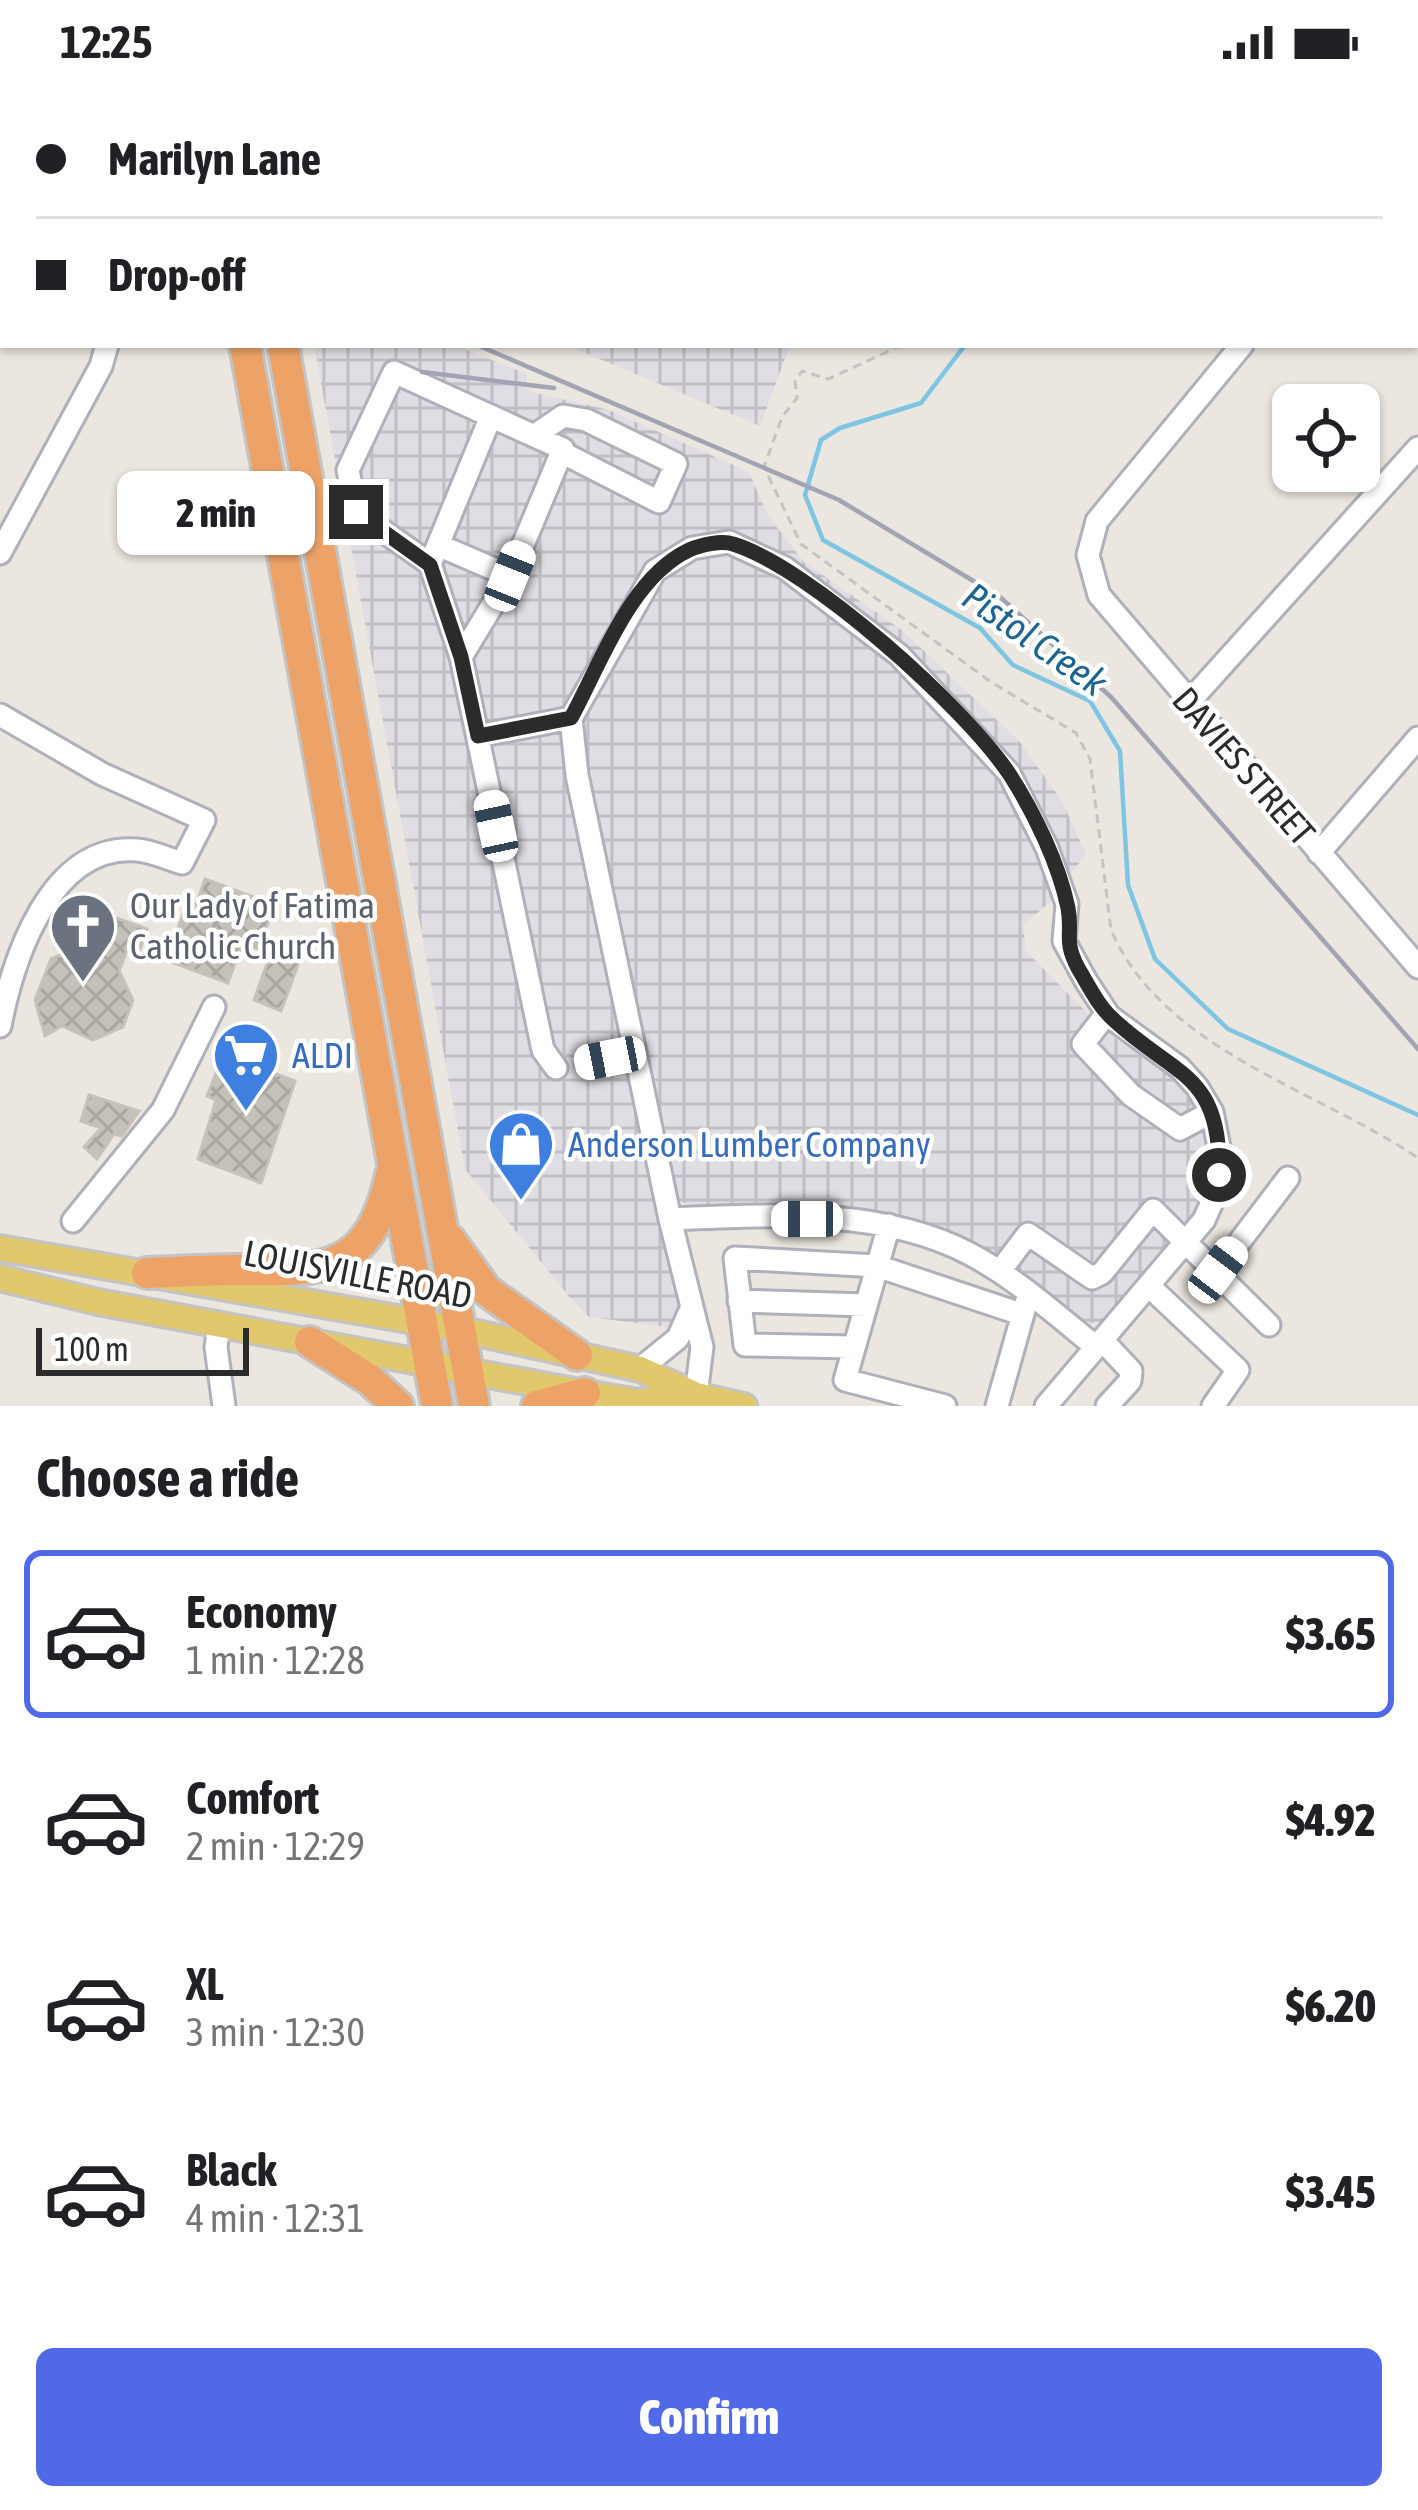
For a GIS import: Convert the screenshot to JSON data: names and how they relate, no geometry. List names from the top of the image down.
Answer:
{
  "streets": {
    "main road": ["LOUISVILLE ROAD"],
    "street": ["DAVIES STREET"]
  },
  "water": ["Pistol Creek"],
  "places": {
    "church": ["Our Lady of Fatima Catholic Church"],
    "supermarket": ["ALDI"],
    "shop": ["Anderson Lumber Company"]
  },
  "scale_bar": "100 m",
  "page": {
    "status": "12:25",
    "banner": ["Marilyn Lane", "Drop-off"],
    "bubble": "2 min",
    "scale": "100 m",
    "heading": "Choose a ride",
    "list": [
      {
        "name": "Economy",
        "note": "1 min · 12:28",
        "value": "$3.65"
      },
      {
        "name": "Comfort",
        "note": "2 min · 12:29",
        "value": "$4.92"
      },
      {
        "name": "XL",
        "note": "3 min · 12:30",
        "value": "$6.20"
      },
      {
        "name": "Black",
        "note": "4 min · 12:31",
        "value": "$3.45"
      }
    ],
    "buttons": "Confirm"
  }
}
